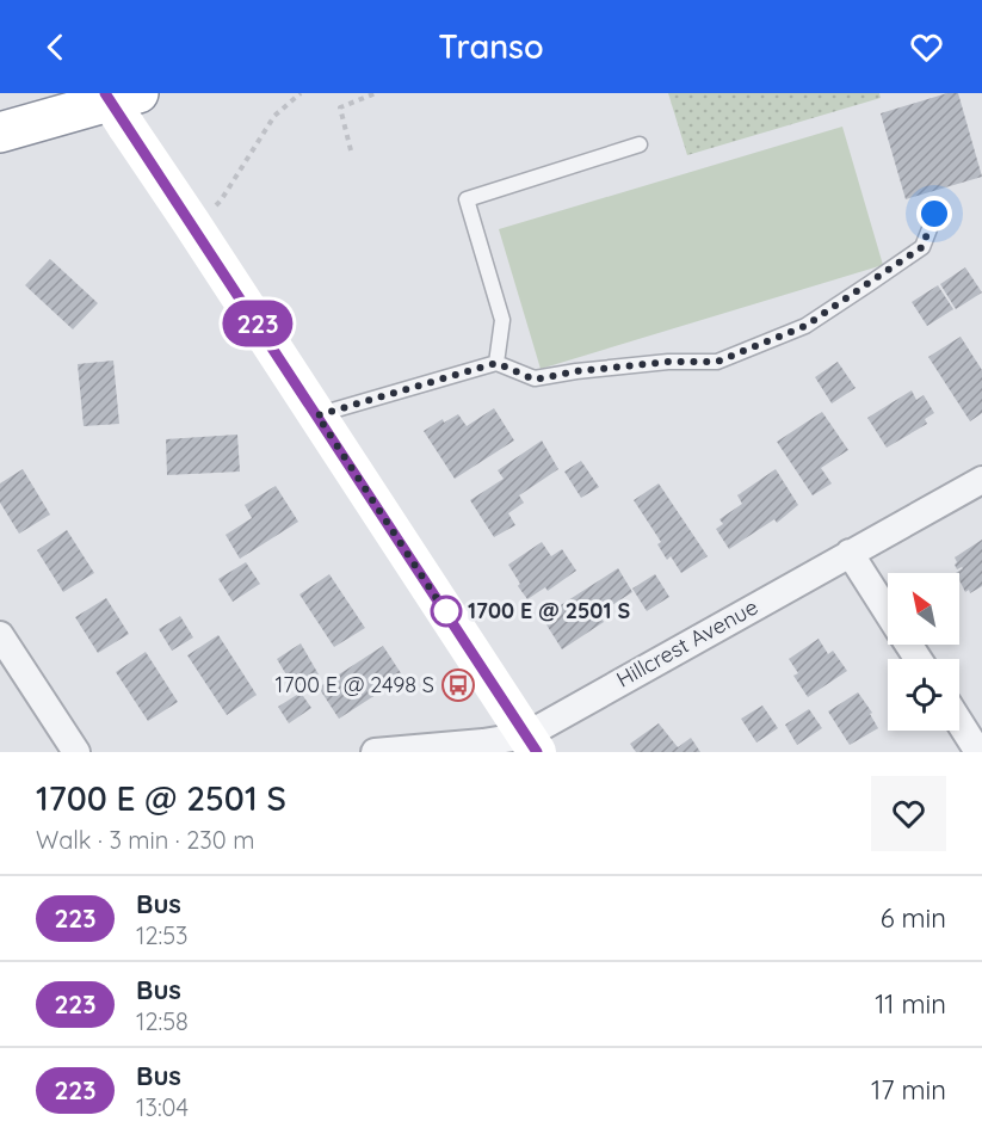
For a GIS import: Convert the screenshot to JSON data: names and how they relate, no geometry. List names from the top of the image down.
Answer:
{
  "streets": {
    "street": ["Hillcrest Avenue"]
  },
  "places": {
    "other": ["1700 E @ 2501 S"],
    "bus stop": ["1700 E @ 2498 S"]
  },
  "lines": ["bus line 223"],
  "north": "top left",
  "page": {
    "header": "Transo",
    "on_map": "223",
    "heading": ["1700 E @ 2501 S", "Walk · 3 min · 230 m"],
    "list": [
      {
        "mark": "223",
        "name": "Bus",
        "note": "12:53",
        "value": "6 min"
      },
      {
        "mark": "223",
        "name": "Bus",
        "note": "12:58",
        "value": "11 min"
      },
      {
        "mark": "223",
        "name": "Bus",
        "note": "13:04",
        "value": "17 min"
      }
    ]
  }
}
